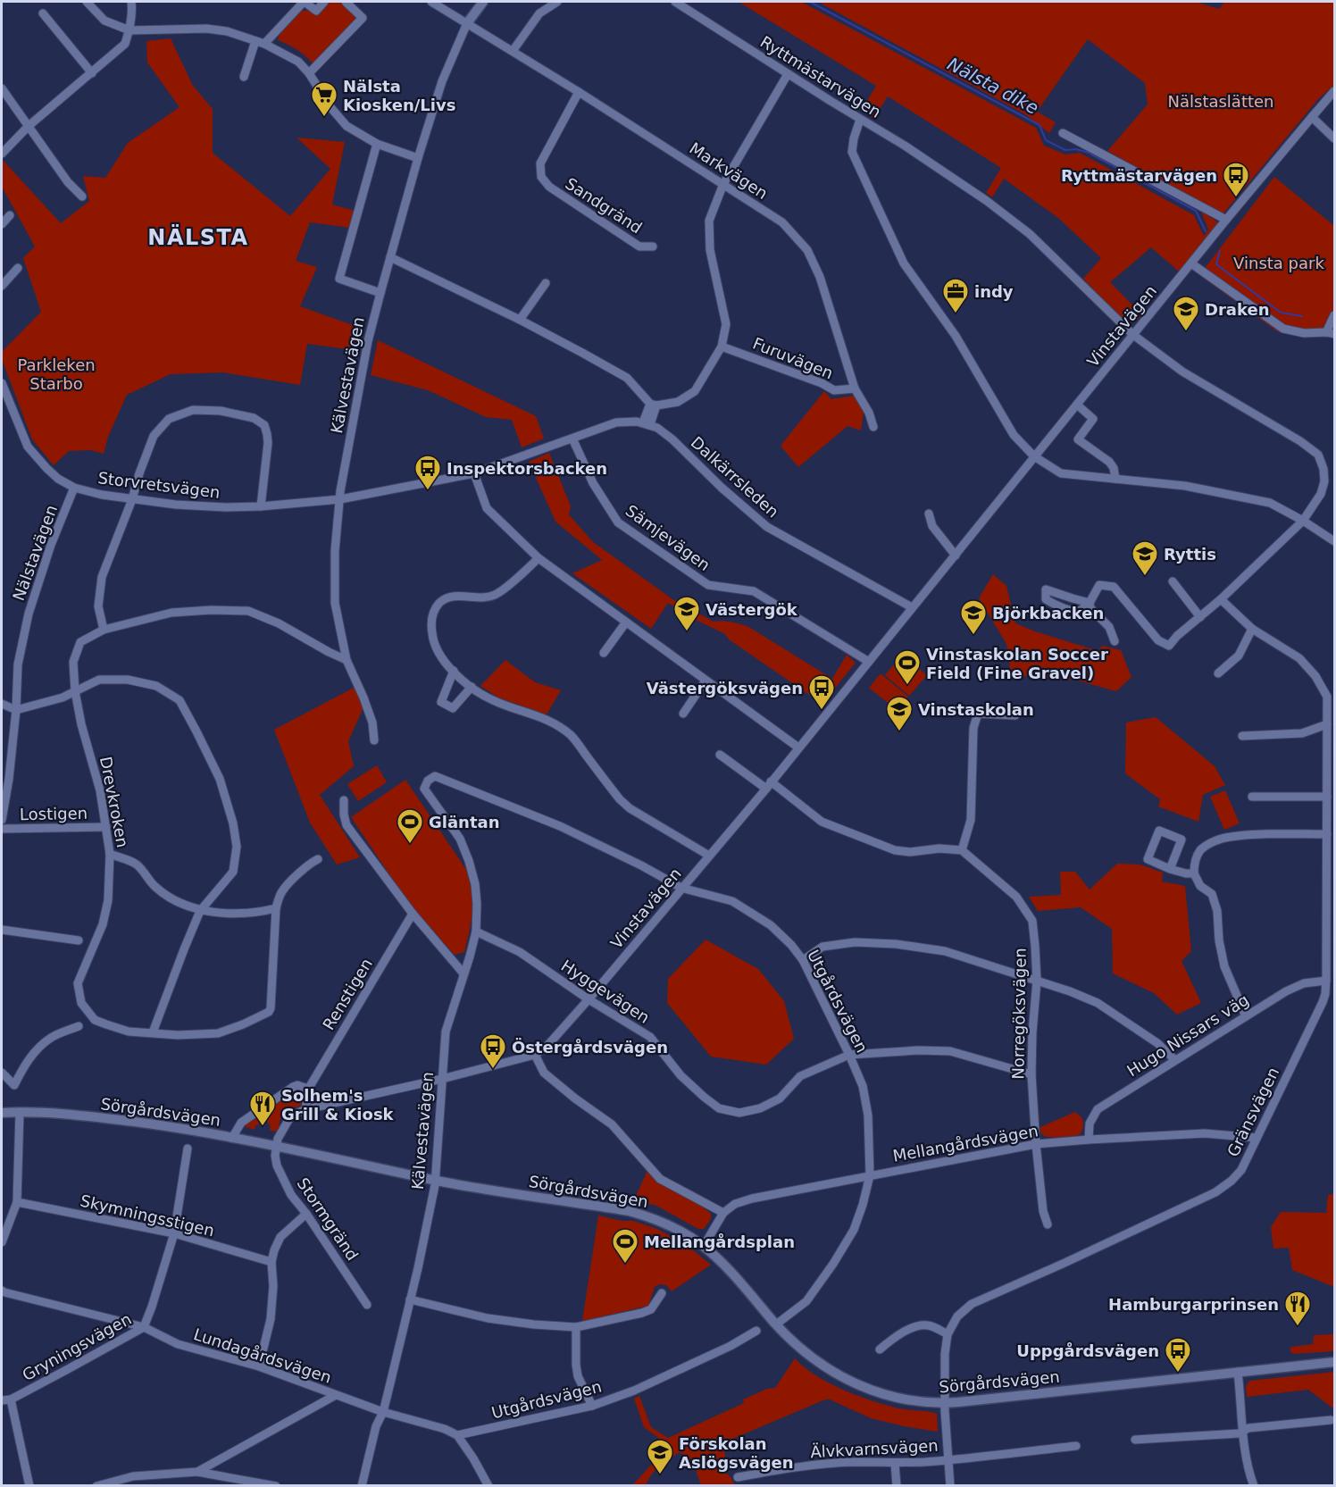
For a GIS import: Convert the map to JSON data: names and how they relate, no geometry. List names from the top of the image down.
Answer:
{
  "streets": {
    "street": [
      "Ryttmästarvägen",
      "Markvägen",
      "Sandgränd",
      "Vinstavägen",
      "Furuvägen",
      "Kälvestavägen",
      "Dalkärrsleden",
      "Storvretsvägen",
      "Sämjevägen",
      "Nälstavägen",
      "Drevkroken",
      "Lostigen",
      "Hyggevägen",
      "Renstigen",
      "Utgårdsvägen",
      "Norregöksvägen",
      "Hugo Nissars väg",
      "Sörgårdsvägen",
      "Gränsvägen",
      "Mellangårdsvägen",
      "Skymningsstigen",
      "Stormgränd",
      "Gryningsvägen",
      "Lundagårdsvägen",
      "Älvkvarnsvägen"
    ]
  },
  "crossings": [
    ["Ryttmästarvägen", "Vinstavägen"],
    ["Ryttmästarvägen", "Gränsvägen"],
    ["Markvägen", "Sandgränd"],
    ["Markvägen", "Furuvägen"],
    ["Markvägen", "Kälvestavägen"],
    ["Vinstavägen", "Kälvestavägen"],
    ["Vinstavägen", "Dalkärrsleden"],
    ["Vinstavägen", "Sämjevägen"],
    ["Vinstavägen", "Hyggevägen"],
    ["Vinstavägen", "Renstigen"],
    ["Vinstavägen", "Utgårdsvägen"],
    ["Vinstavägen", "Sörgårdsvägen"],
    ["Vinstavägen", "Stormgränd"],
    ["Kälvestavägen", "Storvretsvägen"],
    ["Kälvestavägen", "Drevkroken"],
    ["Kälvestavägen", "Hyggevägen"],
    ["Kälvestavägen", "Utgårdsvägen"],
    ["Kälvestavägen", "Sörgårdsvägen"],
    ["Kälvestavägen", "Lundagårdsvägen"],
    ["Storvretsvägen", "Nälstavägen"],
    ["Drevkroken", "Lostigen"],
    ["Hyggevägen", "Utgårdsvägen"],
    ["Hyggevägen", "Norregöksvägen"],
    ["Utgårdsvägen", "Sörgårdsvägen"],
    ["Utgårdsvägen", "Mellangårdsvägen"],
    ["Utgårdsvägen", "Lundagårdsvägen"],
    ["Norregöksvägen", "Mellangårdsvägen"],
    ["Hugo Nissars väg", "Gränsvägen"],
    ["Hugo Nissars väg", "Mellangårdsvägen"],
    ["Sörgårdsvägen", "Gränsvägen"],
    ["Sörgårdsvägen", "Stormgränd"],
    ["Sörgårdsvägen", "Älvkvarnsvägen"],
    ["Gränsvägen", "Mellangårdsvägen"],
    ["Gränsvägen", "Älvkvarnsvägen"],
    ["Skymningsstigen", "Gryningsvägen"],
    ["Gryningsvägen", "Lundagårdsvägen"]
  ],
  "districts": ["NÄLSTA"],
  "water": ["Nälsta dike"],
  "parks": ["Nälstaslätten", "Vinsta park", "Parkleken Starbo"],
  "places": {
    "supermarket": ["Nälsta Kiosken/Livs"],
    "bus stop": [
      "Ryttmästarvägen",
      "Inspektorsbacken",
      "Västergöksvägen",
      "Östergårdsvägen",
      "Uppgårdsvägen"
    ],
    "office": ["indy"],
    "school or university": [
      "Draken",
      "Ryttis",
      "Västergök",
      "Björkbacken",
      "Vinstaskolan",
      "Förskolan Aslögsvägen"
    ],
    "sports": ["Vinstaskolan Soccer Field (Fine Gravel)", "Gläntan", "Mellangårdsplan"],
    "restaurant": ["Solhem's Grill & Kiosk", "Hamburgarprinsen"]
  }
}
